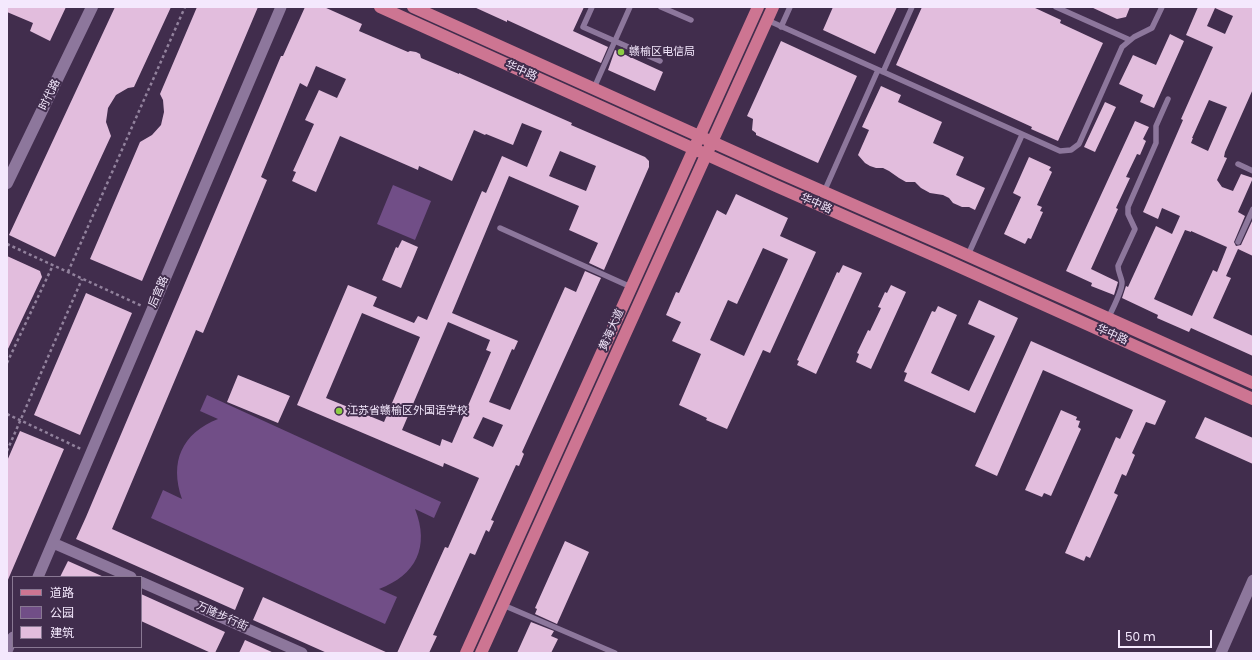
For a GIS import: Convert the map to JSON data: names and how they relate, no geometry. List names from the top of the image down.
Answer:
{
  "streets": {
    "main road": ["华中路", "黄海大道"],
    "street": ["时代路", "后宫路", "万隆步行街"]
  },
  "crossings": [
    ["华中路", "黄海大道"]
  ],
  "places": ["赣榆区电信局", "江苏省赣榆区外国语学校"],
  "legend": ["道路", "公园", "建筑"],
  "scale_bar": "50 m"
}
